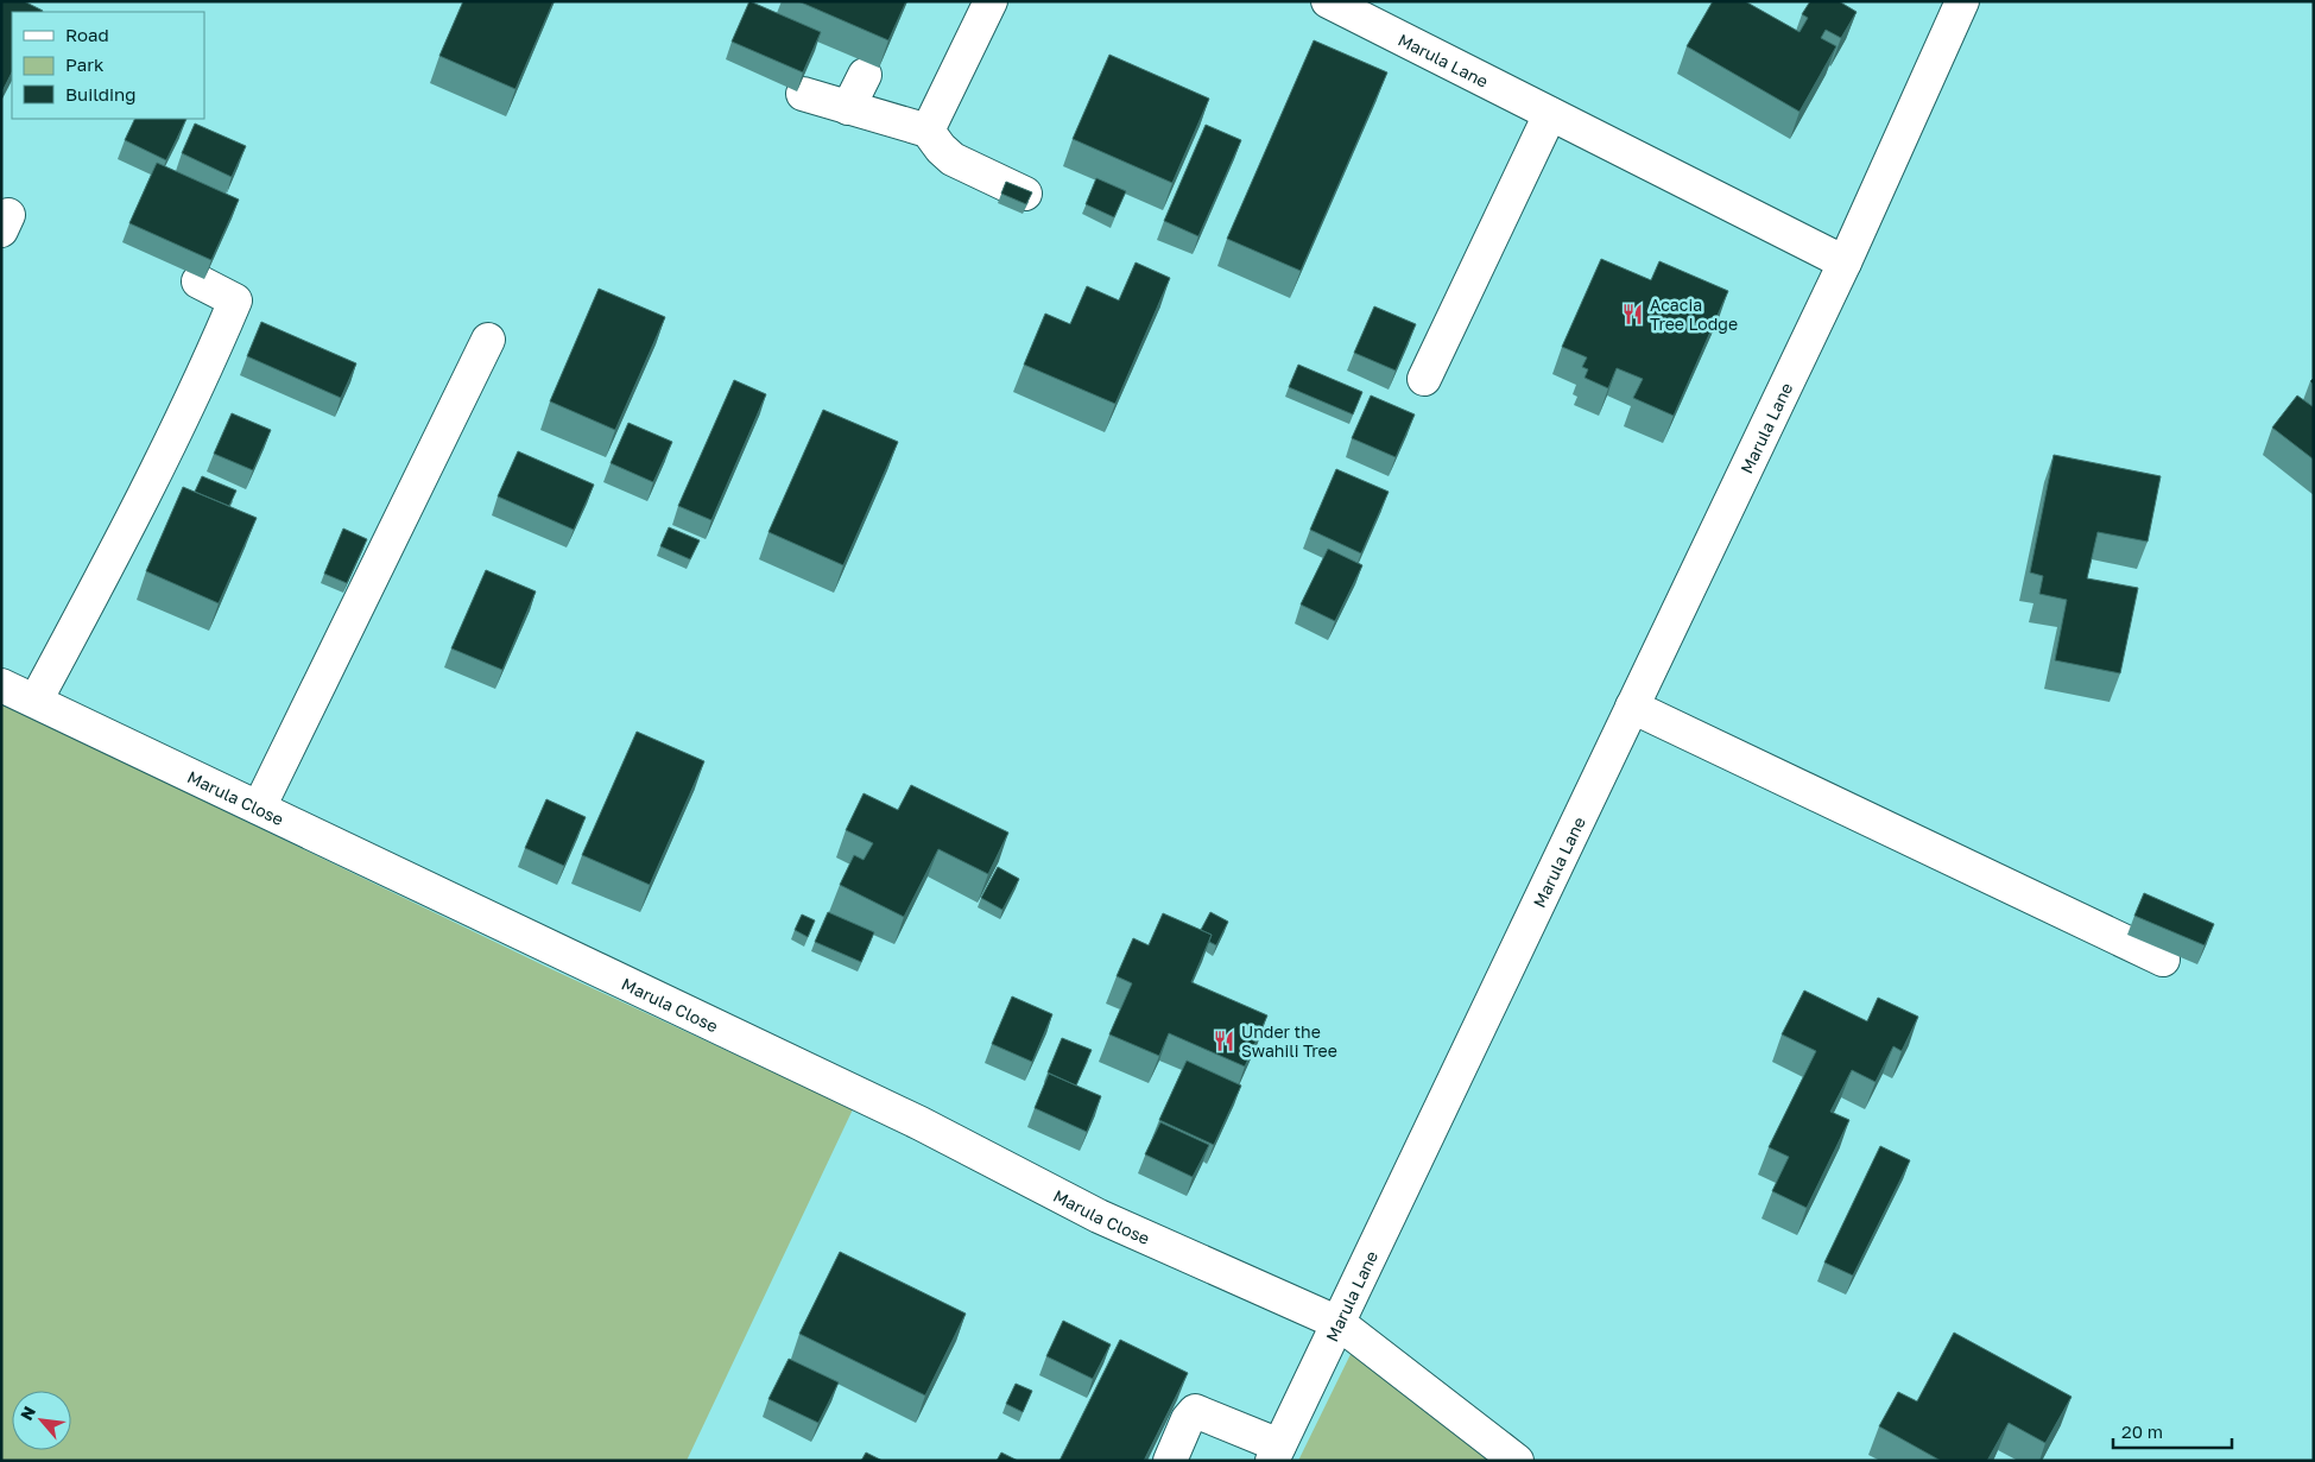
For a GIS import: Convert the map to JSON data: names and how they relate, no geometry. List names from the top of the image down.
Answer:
{
  "streets": {
    "street": ["Marula Lane", "Marula Close"]
  },
  "crossings": [
    ["Marula Lane", "Marula Close"]
  ],
  "places": {
    "restaurant": ["Acacia Tree Lodge", "Under the Swahili Tree"]
  },
  "legend": ["Road", "Park", "Building"],
  "scale_bar": "20 m",
  "north": "top left"
}
